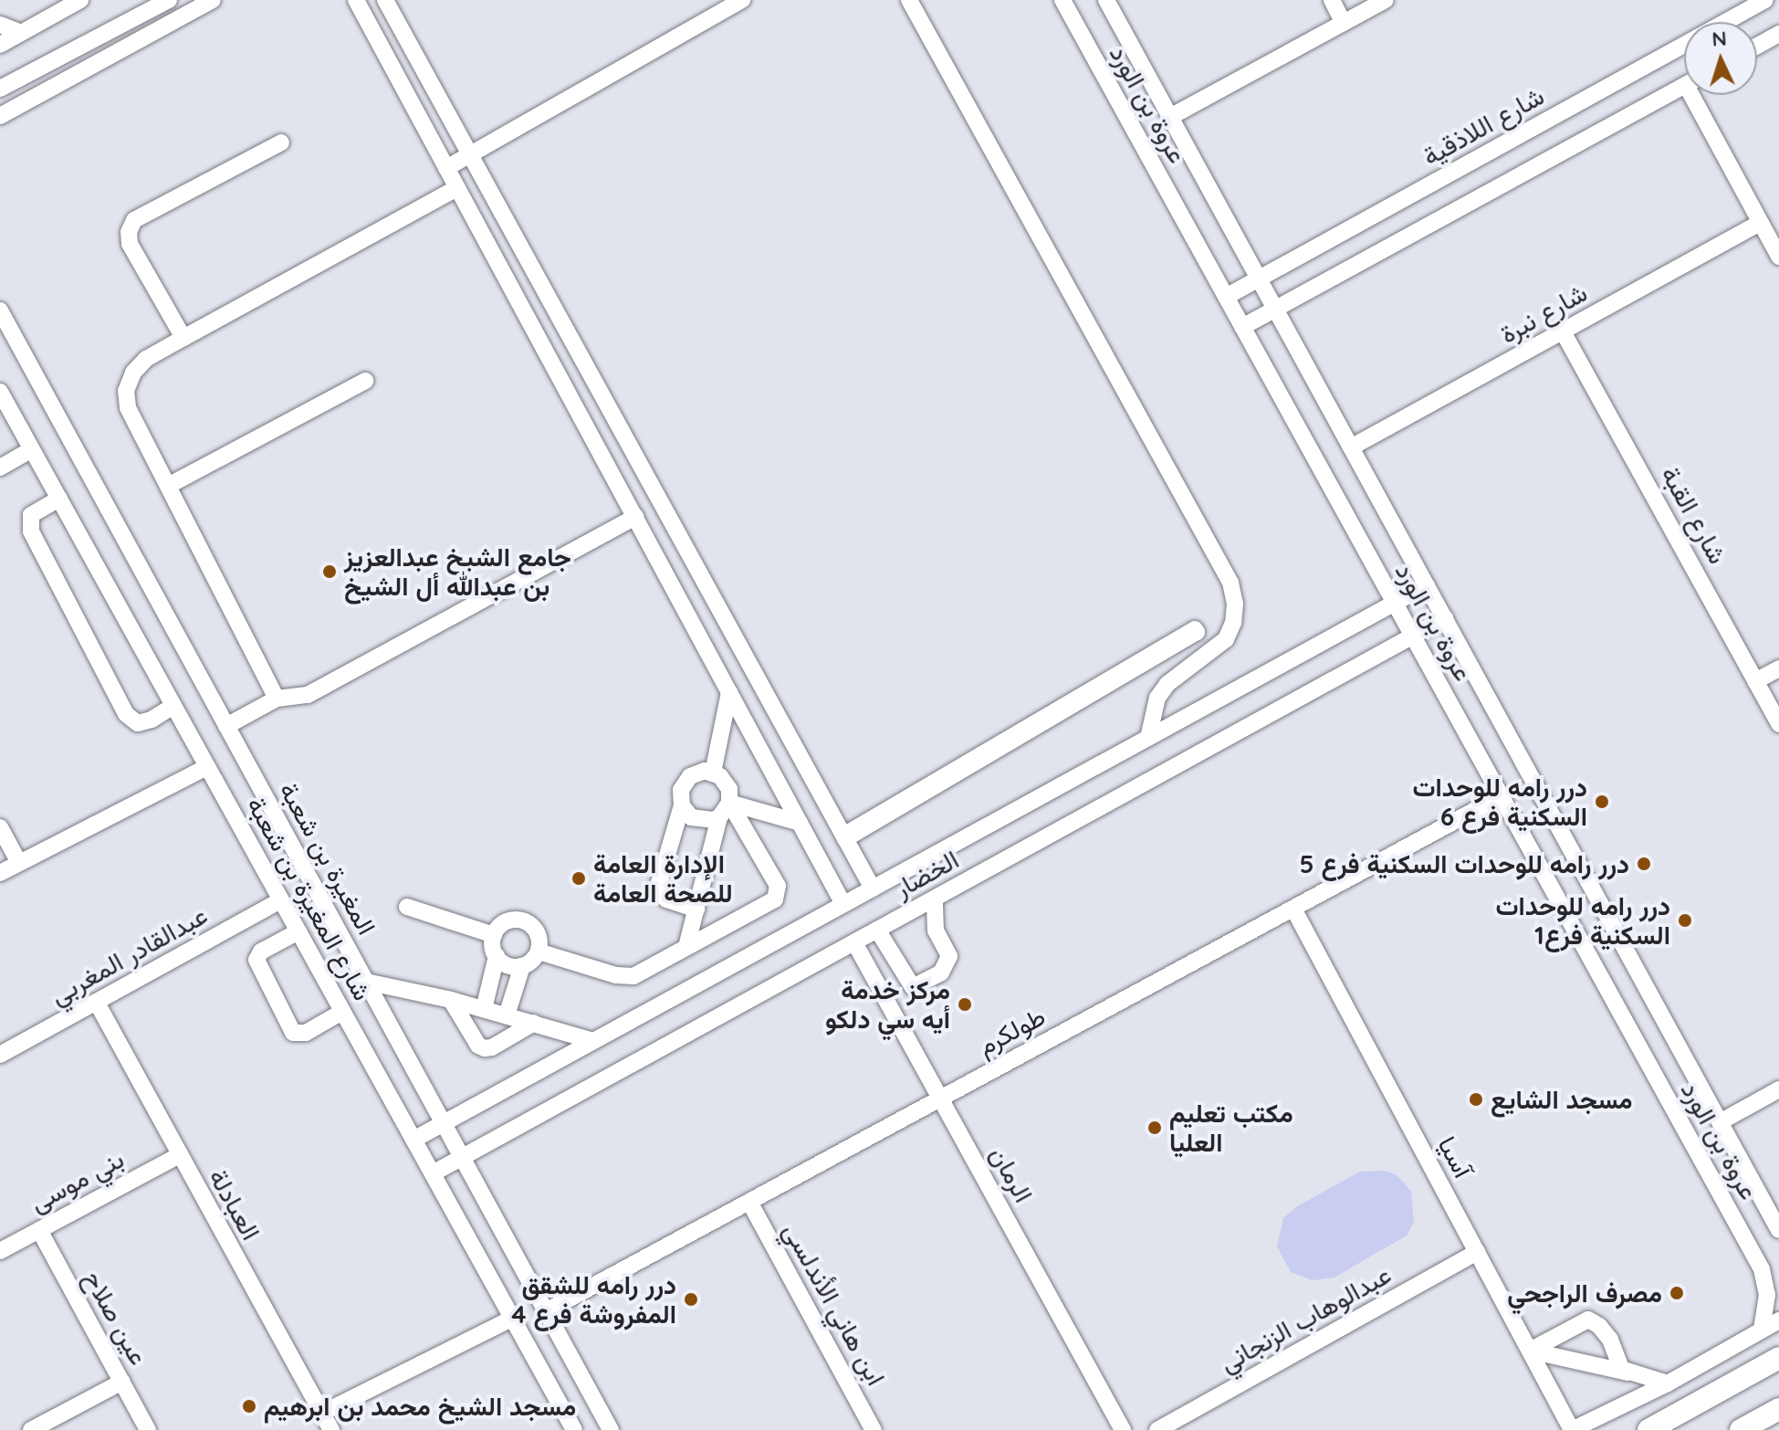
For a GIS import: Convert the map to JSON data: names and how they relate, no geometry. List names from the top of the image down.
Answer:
{
  "streets": {
    "street": [
      "عروة بن الورد",
      "شارع اللاذقية",
      "شارع نبرة",
      "شارع القبة",
      "المغيرة بن شعبة",
      "الخضار",
      "شارع المغيرة بن شعبة",
      "عبدالقادر المغربي",
      "طولكرم",
      "آسيا",
      "الرمان",
      "بني موسى",
      "العبادلة",
      "ابن هاني الأندلسي",
      "عين صلاح",
      "عبدالوهاب الزنجاني"
    ]
  },
  "crossings": [
    ["عروة بن الورد", "شارع اللاذقية"],
    ["عروة بن الورد", "شارع نبرة"],
    ["عروة بن الورد", "الخضار"],
    ["عروة بن الورد", "طولكرم"],
    ["شارع نبرة", "شارع القبة"],
    ["المغيرة بن شعبة", "الخضار"],
    ["المغيرة بن شعبة", "طولكرم"],
    ["الخضار", "شارع المغيرة بن شعبة"],
    ["الخضار", "الرمان"],
    ["شارع المغيرة بن شعبة", "عبدالقادر المغربي"],
    ["عبدالقادر المغربي", "العبادلة"],
    ["طولكرم", "آسيا"],
    ["طولكرم", "الرمان"],
    ["طولكرم", "ابن هاني الأندلسي"],
    ["آسيا", "عبدالوهاب الزنجاني"],
    ["بني موسى", "العبادلة"],
    ["بني موسى", "عين صلاح"]
  ],
  "places": [
    "جامع الشيخ عبدالعزيز بن عبدالله أل الشيخ",
    "درر رامه للوحدات السكنية فرع 6",
    "درر رامه للوحدات السكنية فرع 5",
    "الإدارة العامة للصحة العامة",
    "درر رامه للوحدات السكنية فرع1",
    "مركز خدمة أيه سي دلكو",
    "مسجد الشايع",
    "مكتب تعليم العليا",
    "مصرف الراجحي",
    "درر رامه للشقق المفروشة فرع 4",
    "مسجد الشيخ محمد بن ابرهيم"
  ],
  "north": "top"
}
